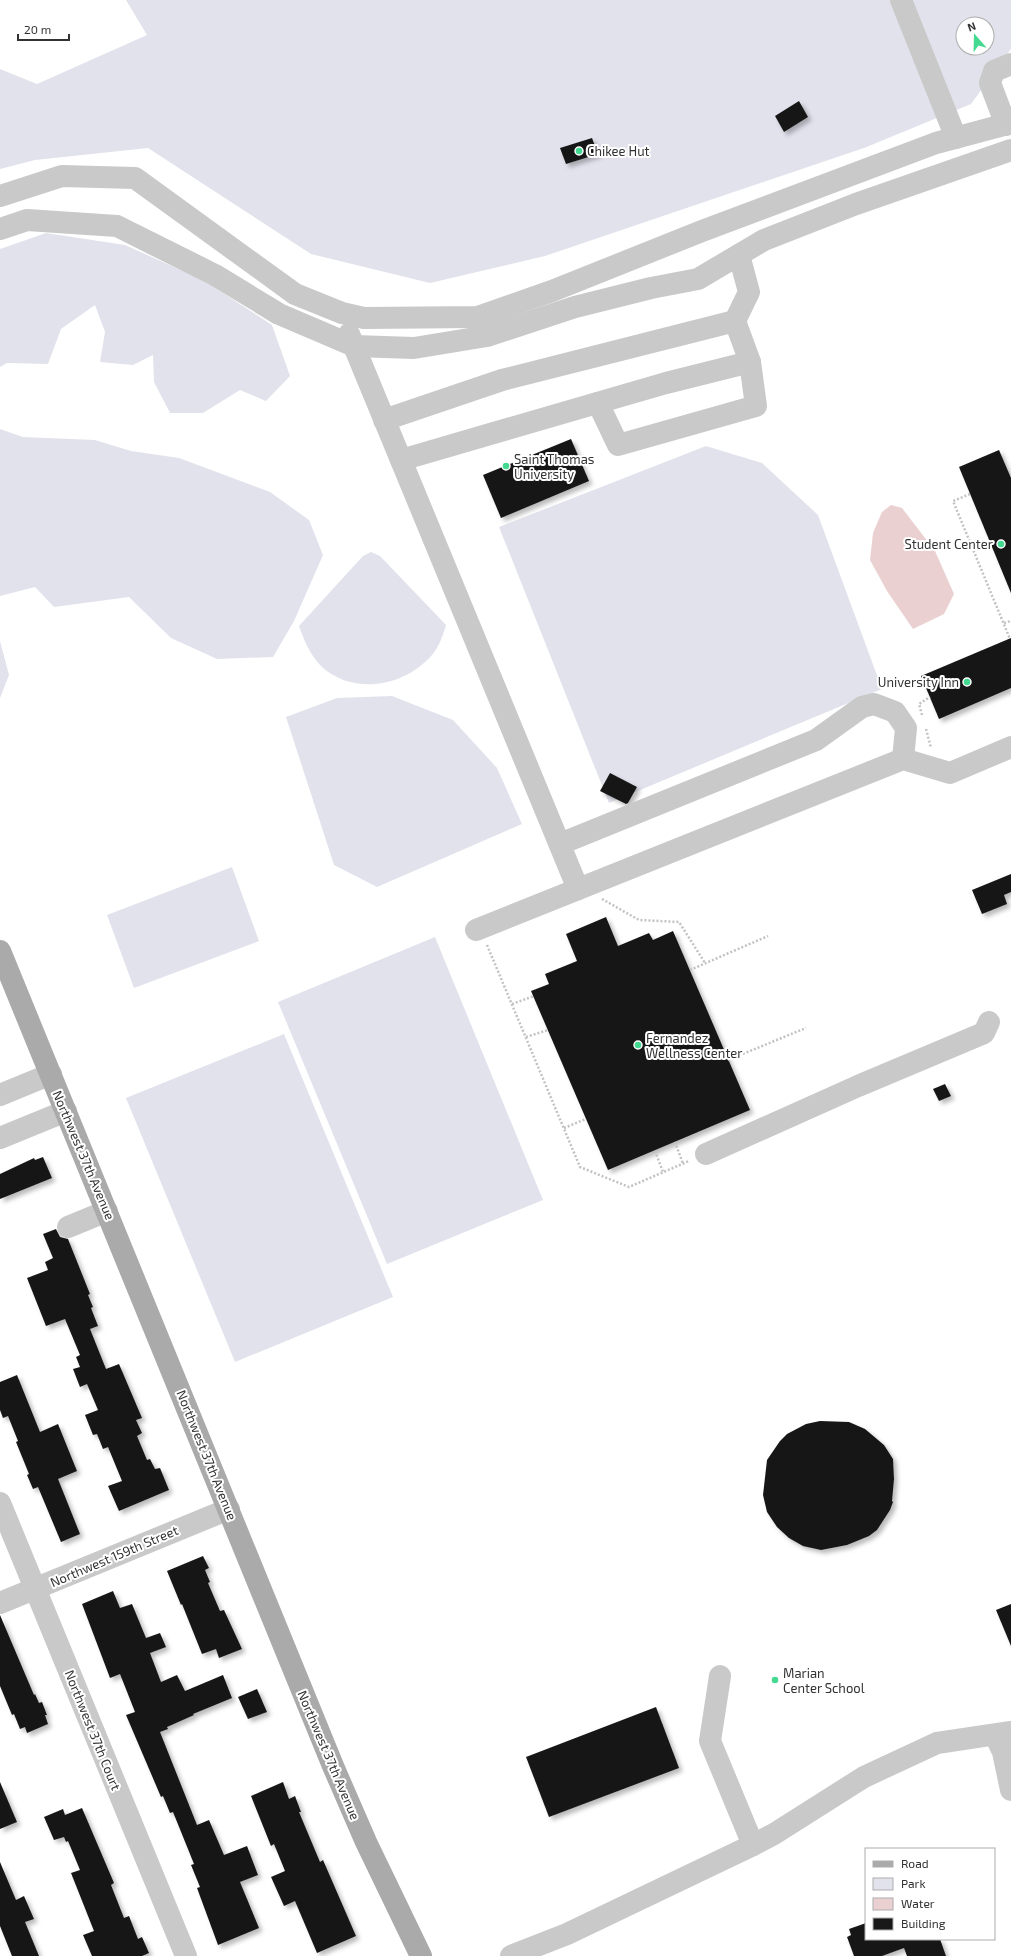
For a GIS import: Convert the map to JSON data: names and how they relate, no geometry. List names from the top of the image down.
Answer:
{
  "streets": {
    "main road": ["Northwest 37th Avenue"],
    "street": ["Northwest 159th Street", "Northwest 37th Court"]
  },
  "crossings": [
    ["Northwest 37th Avenue", "Northwest 159th Street"],
    ["Northwest 159th Street", "Northwest 37th Court"]
  ],
  "places": [
    "Chikee Hut",
    "Saint Thomas University",
    "Student Center",
    "University Inn",
    "Fernandez Wellness Center",
    "Marian Center School"
  ],
  "legend": [
    "Road",
    "Park",
    "Water",
    "Building"
  ],
  "scale_bar": "20 m",
  "north": "top"
}
